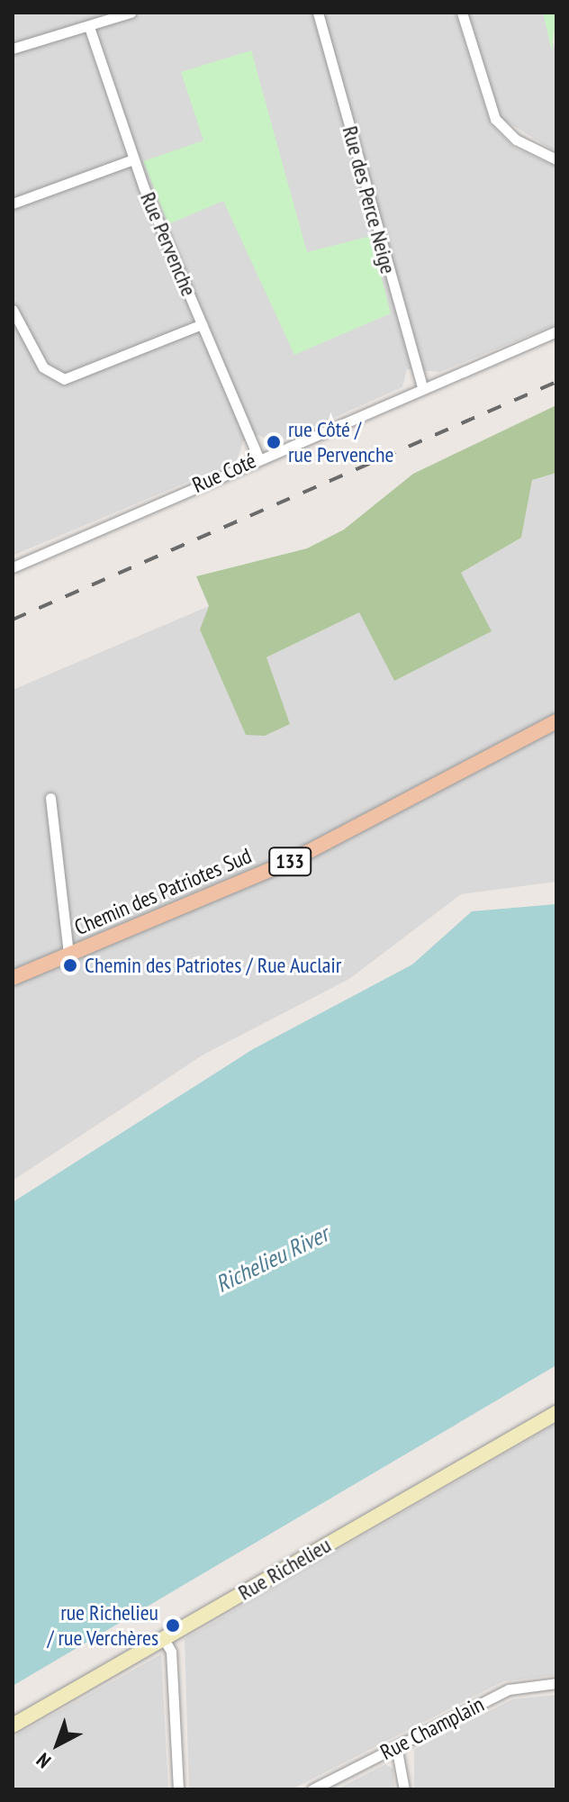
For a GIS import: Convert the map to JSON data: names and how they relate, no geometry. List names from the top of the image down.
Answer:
{
  "streets": {
    "main road": ["133", "Chemin des Patriotes Sud", "Rue Richelieu"],
    "street": [
      "Rue des Perce Neige",
      "Rue Pervenche",
      "Rue Coté",
      "Rue Champlain"
    ]
  },
  "crossings": [
    ["Rue des Perce Neige", "Rue Coté"],
    ["Rue Pervenche", "Rue Coté"]
  ],
  "water": ["Richelieu River"],
  "places": ["rue Côté / rue Pervenche", "Chemin des Patriotes / Rue Auclair", "rue Richelieu / rue Verchères"],
  "north": "bottom left"
}
